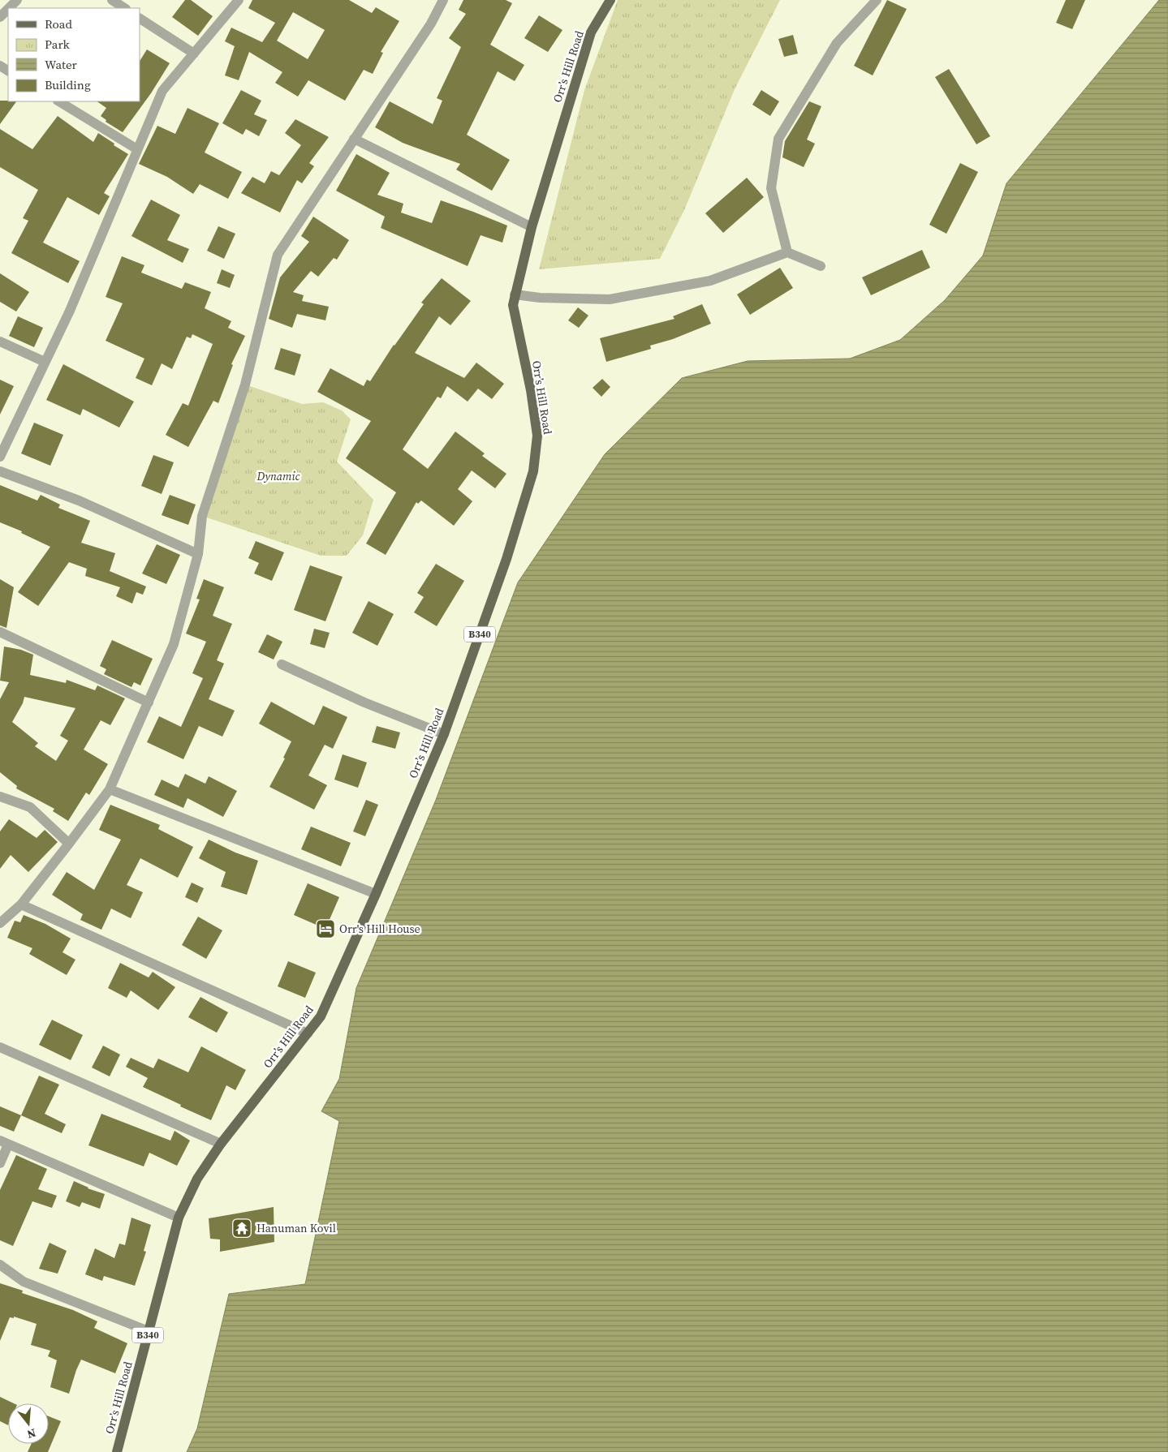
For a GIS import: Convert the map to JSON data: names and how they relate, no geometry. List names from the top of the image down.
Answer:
{
  "streets": {
    "main road": ["Orr’s Hill Road", "B340"]
  },
  "parks": ["Dynamic"],
  "places": {
    "hotel": ["Orr's Hill House"],
    "temple": ["Hanuman Kovil"]
  },
  "legend": [
    "Road",
    "Park",
    "Water",
    "Building"
  ],
  "north": "bottom"
}
